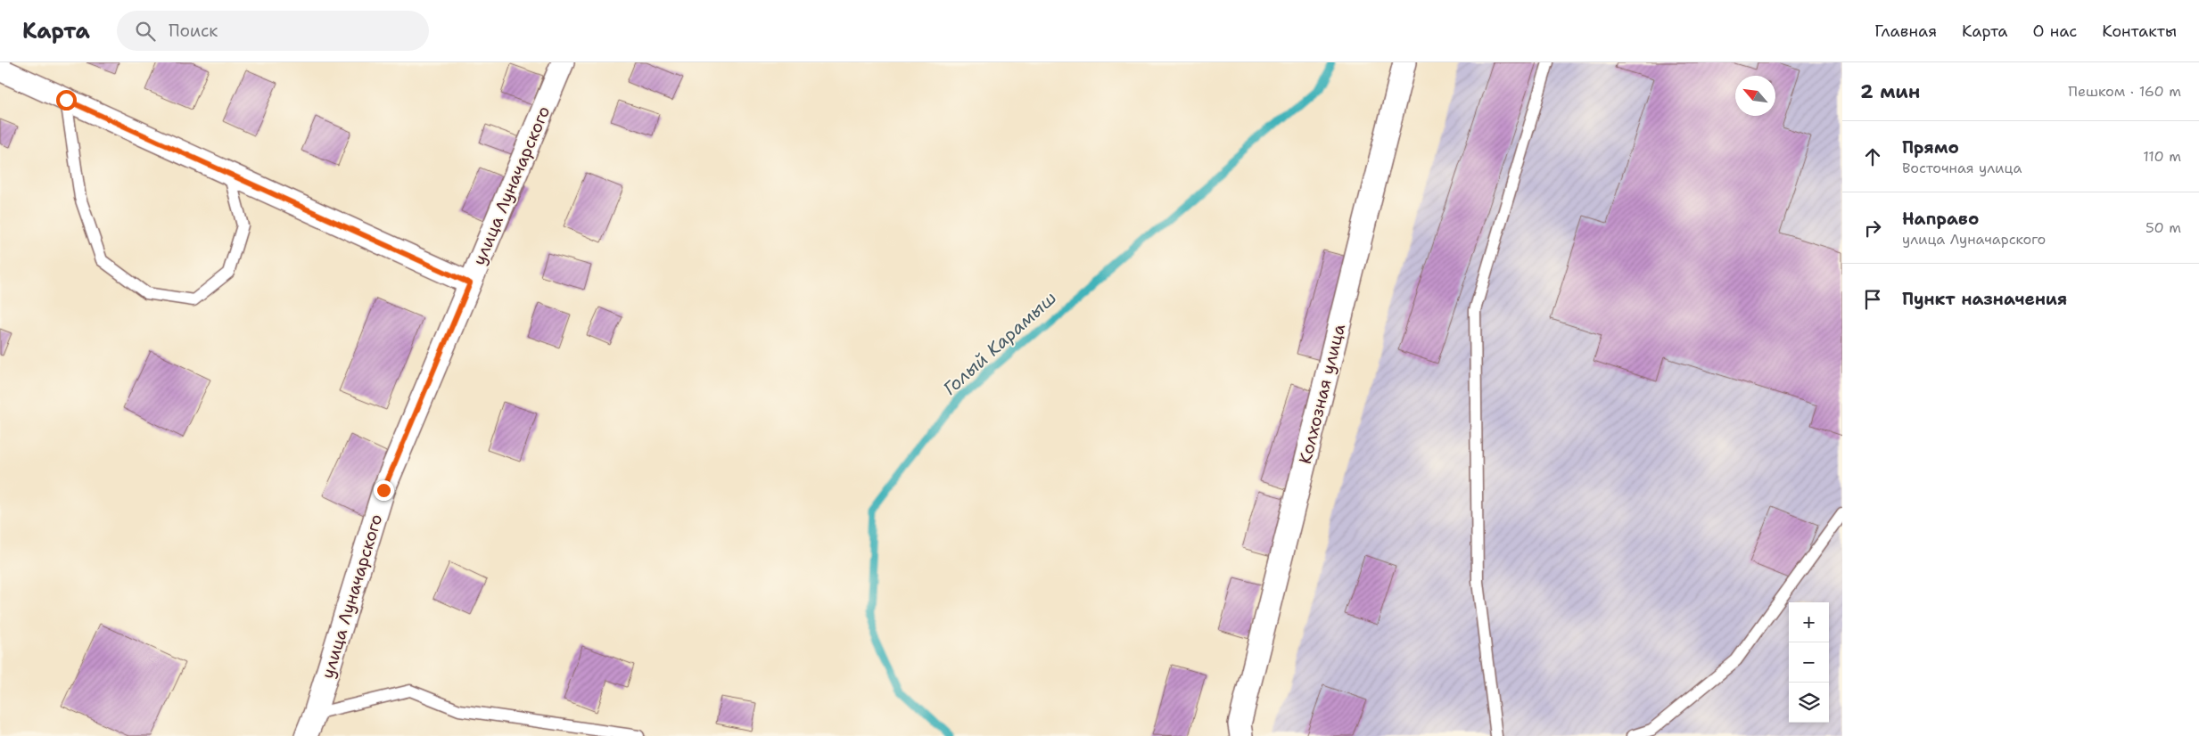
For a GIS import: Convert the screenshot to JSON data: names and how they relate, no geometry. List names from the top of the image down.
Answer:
{
  "streets": {
    "street": ["улица Луначарского", "Колхозная улица"]
  },
  "water": ["Голый Карамыш"],
  "north": "top left",
  "page": {
    "header": "Карта",
    "search": "Поиск",
    "nav": [
      "Главная",
      "Карта",
      "О нас",
      "Контакты"
    ],
    "heading": ["2 мин", "Пешком · 160 m"],
    "list": [
      ["Прямо", "Восточная улица", "110 m"],
      ["Направо", "улица Луначарского", "50 m"],
      "Пункт назначения"
    ],
    "map_buttons": ["+", "−"]
  }
}
